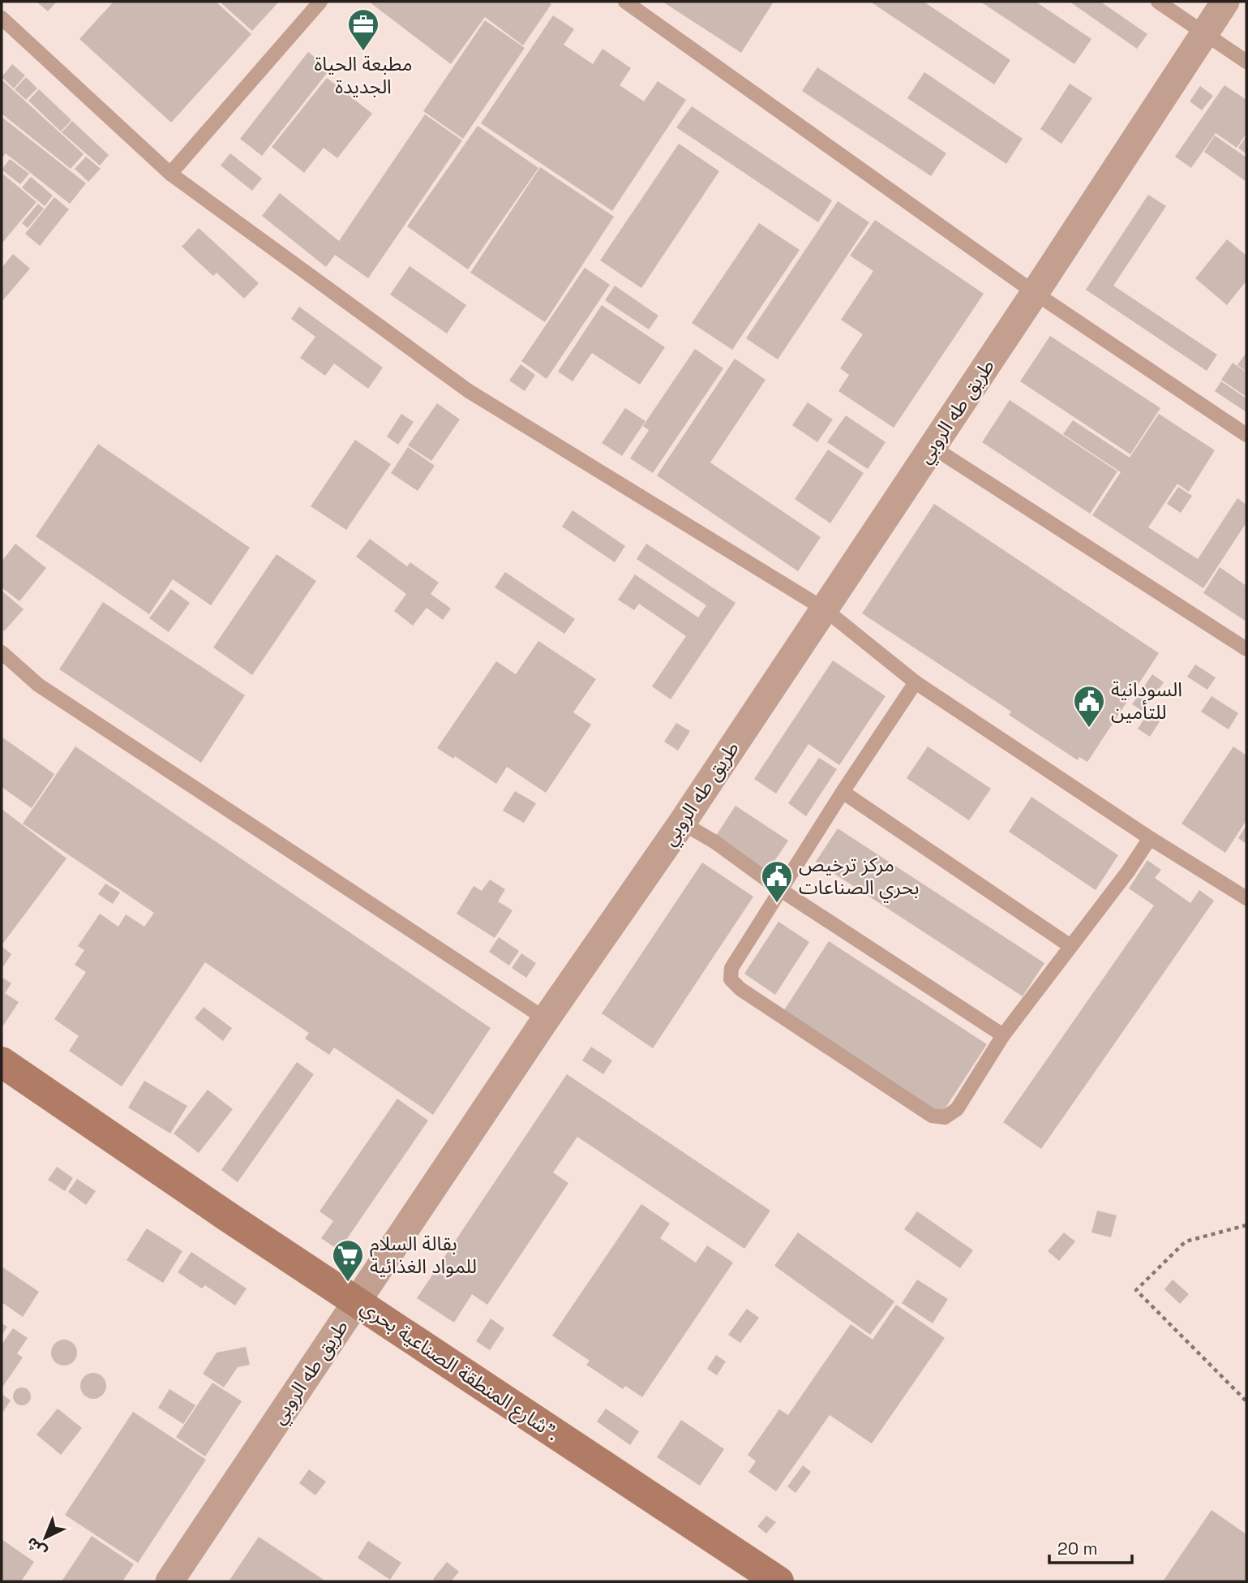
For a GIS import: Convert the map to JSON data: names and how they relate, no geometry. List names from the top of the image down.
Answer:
{
  "streets": {
    "street": ["طريق طه الروبي", "شارع المنطقة الصناعية بحري\"."]
  },
  "crossings": [
    ["طريق طه الروبي", "شارع المنطقة الصناعية بحري\"."]
  ],
  "places": {
    "office": ["مطبعة الحياة الجديدة"],
    "public building": ["السودانية للتأمين", "مركز ترخيص بحري الصناعات"],
    "supermarket": ["بقالة السلام للمواد الغذائية"]
  },
  "scale_bar": "20 m",
  "north": "bottom left"
}
